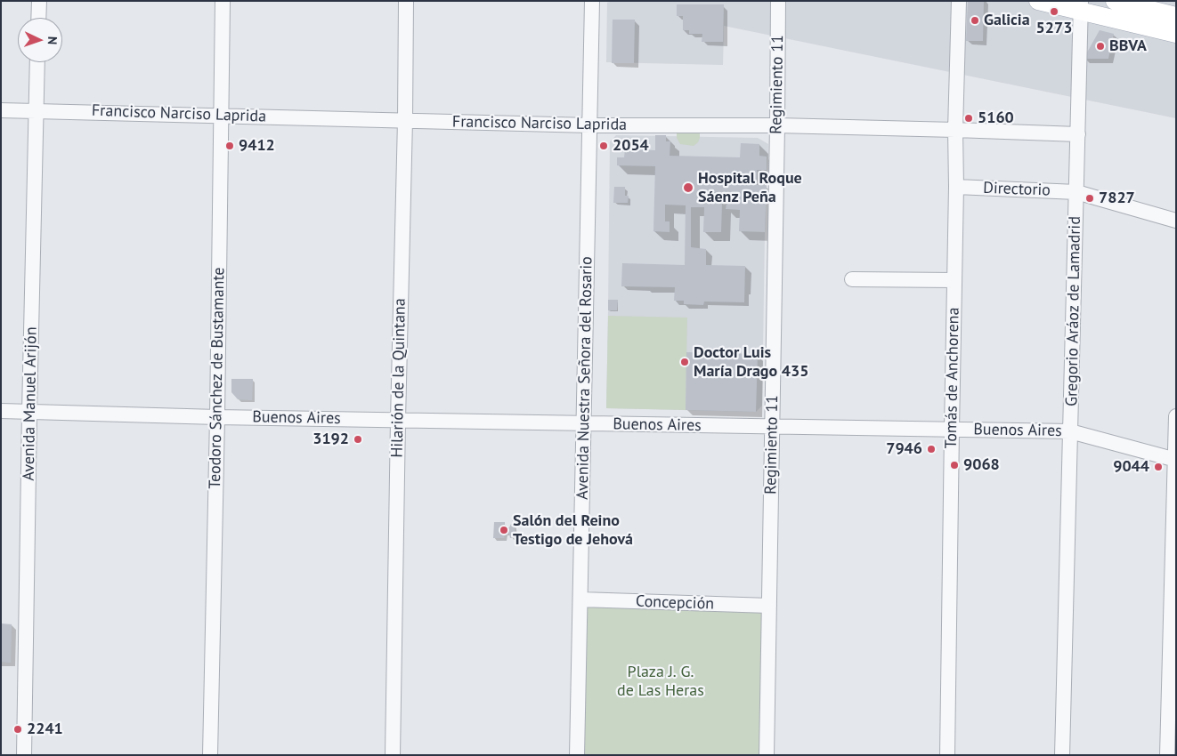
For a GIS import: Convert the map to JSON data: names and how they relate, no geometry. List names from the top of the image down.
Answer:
{
  "streets": {
    "street": [
      "Regimiento 11",
      "Francisco Narciso Laprida",
      "Directorio",
      "Gregorio Aráoz de Lamadrid",
      "Teodoro Sánchez de Bustamante",
      "Hilarión de la Quintana",
      "Avenida Nuestra Señora del Rosario",
      "Tomás de Anchorena",
      "Avenida Manuel Arijón",
      "Buenos Aires",
      "Concepción"
    ]
  },
  "crossings": [
    ["Regimiento 11", "Francisco Narciso Laprida"],
    ["Regimiento 11", "Buenos Aires"],
    ["Regimiento 11", "Concepción"],
    ["Francisco Narciso Laprida", "Gregorio Aráoz de Lamadrid"],
    ["Francisco Narciso Laprida", "Teodoro Sánchez de Bustamante"],
    ["Francisco Narciso Laprida", "Hilarión de la Quintana"],
    ["Francisco Narciso Laprida", "Avenida Nuestra Señora del Rosario"],
    ["Francisco Narciso Laprida", "Tomás de Anchorena"],
    ["Francisco Narciso Laprida", "Avenida Manuel Arijón"],
    ["Directorio", "Gregorio Aráoz de Lamadrid"],
    ["Directorio", "Tomás de Anchorena"],
    ["Gregorio Aráoz de Lamadrid", "Buenos Aires"],
    ["Teodoro Sánchez de Bustamante", "Buenos Aires"],
    ["Hilarión de la Quintana", "Buenos Aires"],
    ["Avenida Nuestra Señora del Rosario", "Buenos Aires"],
    ["Avenida Nuestra Señora del Rosario", "Concepción"],
    ["Tomás de Anchorena", "Buenos Aires"],
    ["Avenida Manuel Arijón", "Buenos Aires"]
  ],
  "parks": ["Plaza J. G. de Las Heras"],
  "places": [
    "5273",
    "Galicia",
    "BBVA",
    "5160",
    "9412",
    "2054",
    "Hospital Roque Sáenz Peña",
    "7827",
    "Doctor Luis María Drago 435",
    "3192",
    "7946",
    "9068",
    "9044",
    "Salón del Reino Testigo de Jehová",
    "2241"
  ],
  "north": "right"
}
